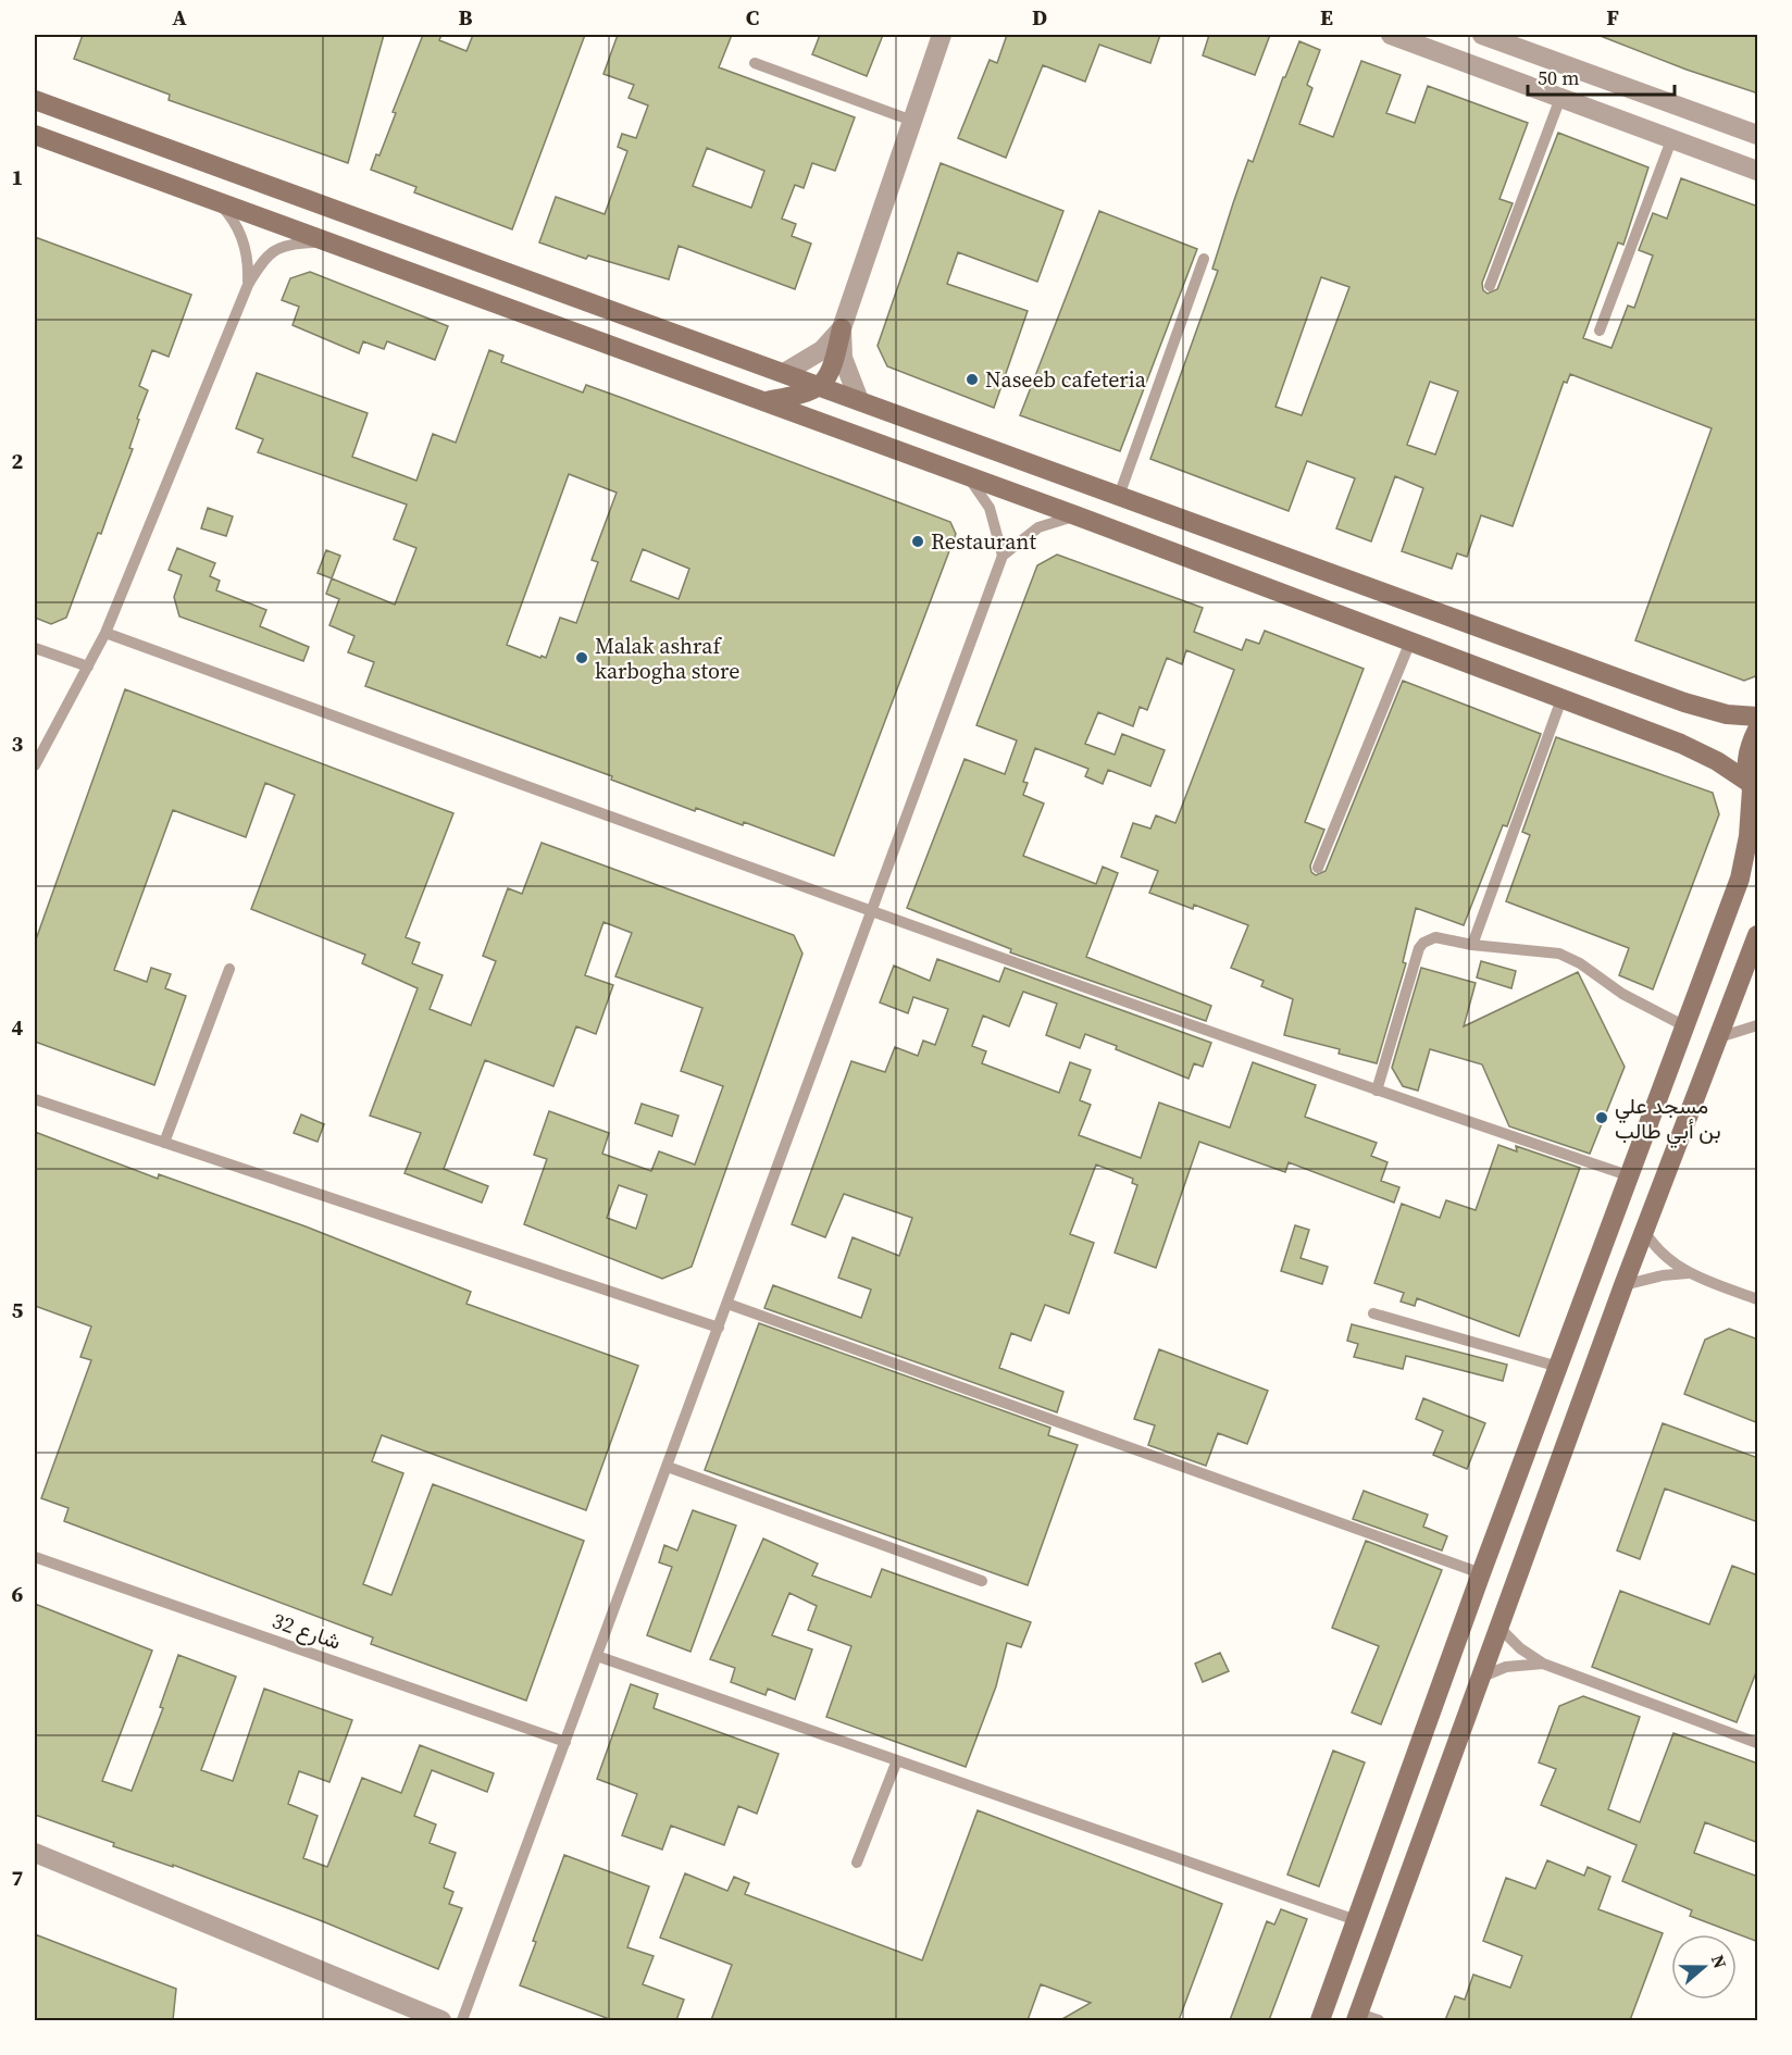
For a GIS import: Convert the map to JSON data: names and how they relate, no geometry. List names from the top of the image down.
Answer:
{
  "streets": {
    "lane": ["شارع 32"]
  },
  "places": [
    "Naseeb cafeteria",
    "Restaurant",
    "Malak ashraf karbogha store",
    "مسجد علي بن أبي طالب"
  ],
  "scale_bar": "50 m",
  "north": "right",
  "grid": {
    "columns": [
      "A",
      "B",
      "C",
      "D",
      "E",
      "F"
    ],
    "rows": [
      "1",
      "2",
      "3",
      "4",
      "5",
      "6",
      "7"
    ]
  }
}
